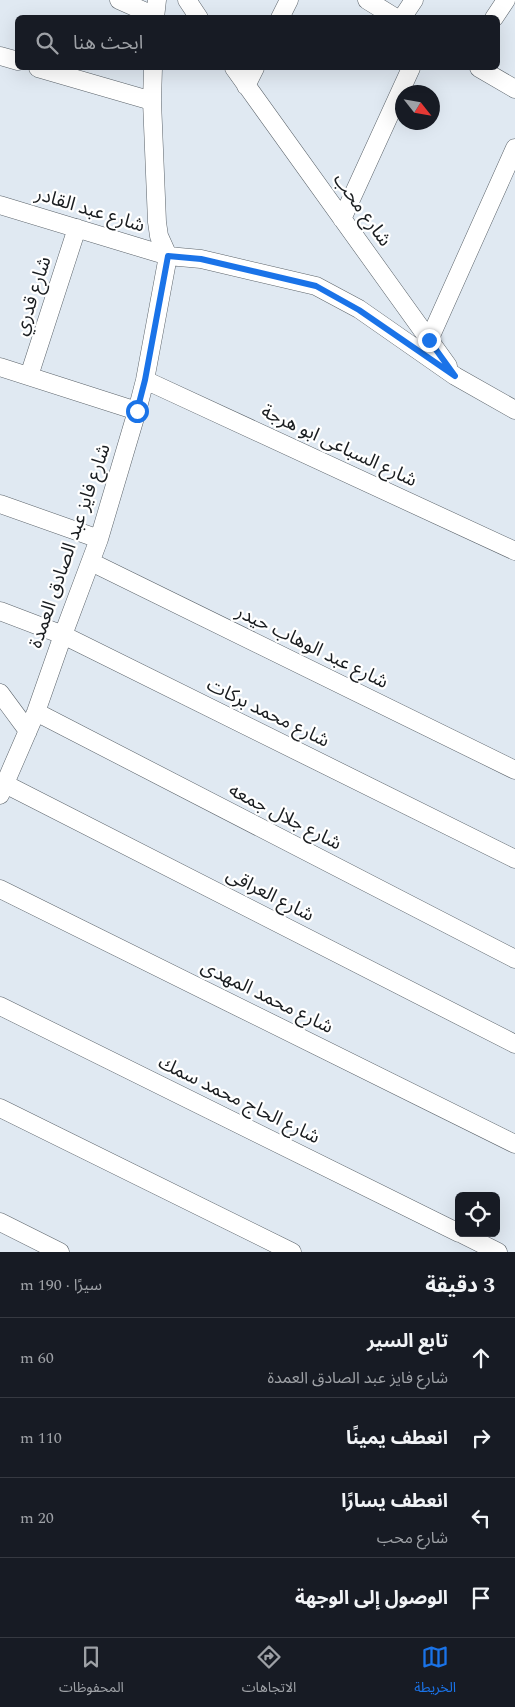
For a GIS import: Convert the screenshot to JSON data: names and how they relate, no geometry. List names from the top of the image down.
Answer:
{
  "streets": {
    "street": [
      "شارع عبد القادر",
      "شارع محب",
      "شارع قدري",
      "شارع السباعى ابو هرجة",
      "شارع فايز عبد الصادق العمدة",
      "شارع عبد الوهاب حيدر",
      "شارع محمد بركات",
      "شارع جلال جمعه",
      "شارع العراقى",
      "شارع محمد المهدى",
      "شارع الحاج محمد سمك"
    ]
  },
  "crossings": [
    ["شارع عبد القادر", "شارع محب"],
    ["شارع عبد القادر", "شارع قدري"],
    ["شارع عبد القادر", "شارع فايز عبد الصادق العمدة"],
    ["شارع السباعى ابو هرجة", "شارع فايز عبد الصادق العمدة"],
    ["شارع فايز عبد الصادق العمدة", "شارع عبد الوهاب حيدر"],
    ["شارع فايز عبد الصادق العمدة", "شارع محمد بركات"],
    ["شارع فايز عبد الصادق العمدة", "شارع جلال جمعه"],
    ["شارع فايز عبد الصادق العمدة", "شارع العراقى"]
  ],
  "north": "bottom right",
  "page": {
    "search": "ابحث هنا",
    "heading": ["3 دقيقة", "سيرًا · 190 m"],
    "list": [
      ["تابع السير", "شارع فايز عبد الصادق العمدة", "60 m"],
      ["انعطف يمينًا", "110 m"],
      ["انعطف يسارًا", "شارع محب", "20 m"],
      "الوصول إلى الوجهة"
    ],
    "nav": ["الخريطة", "الاتجاهات", "المحفوظات"]
  }
}
